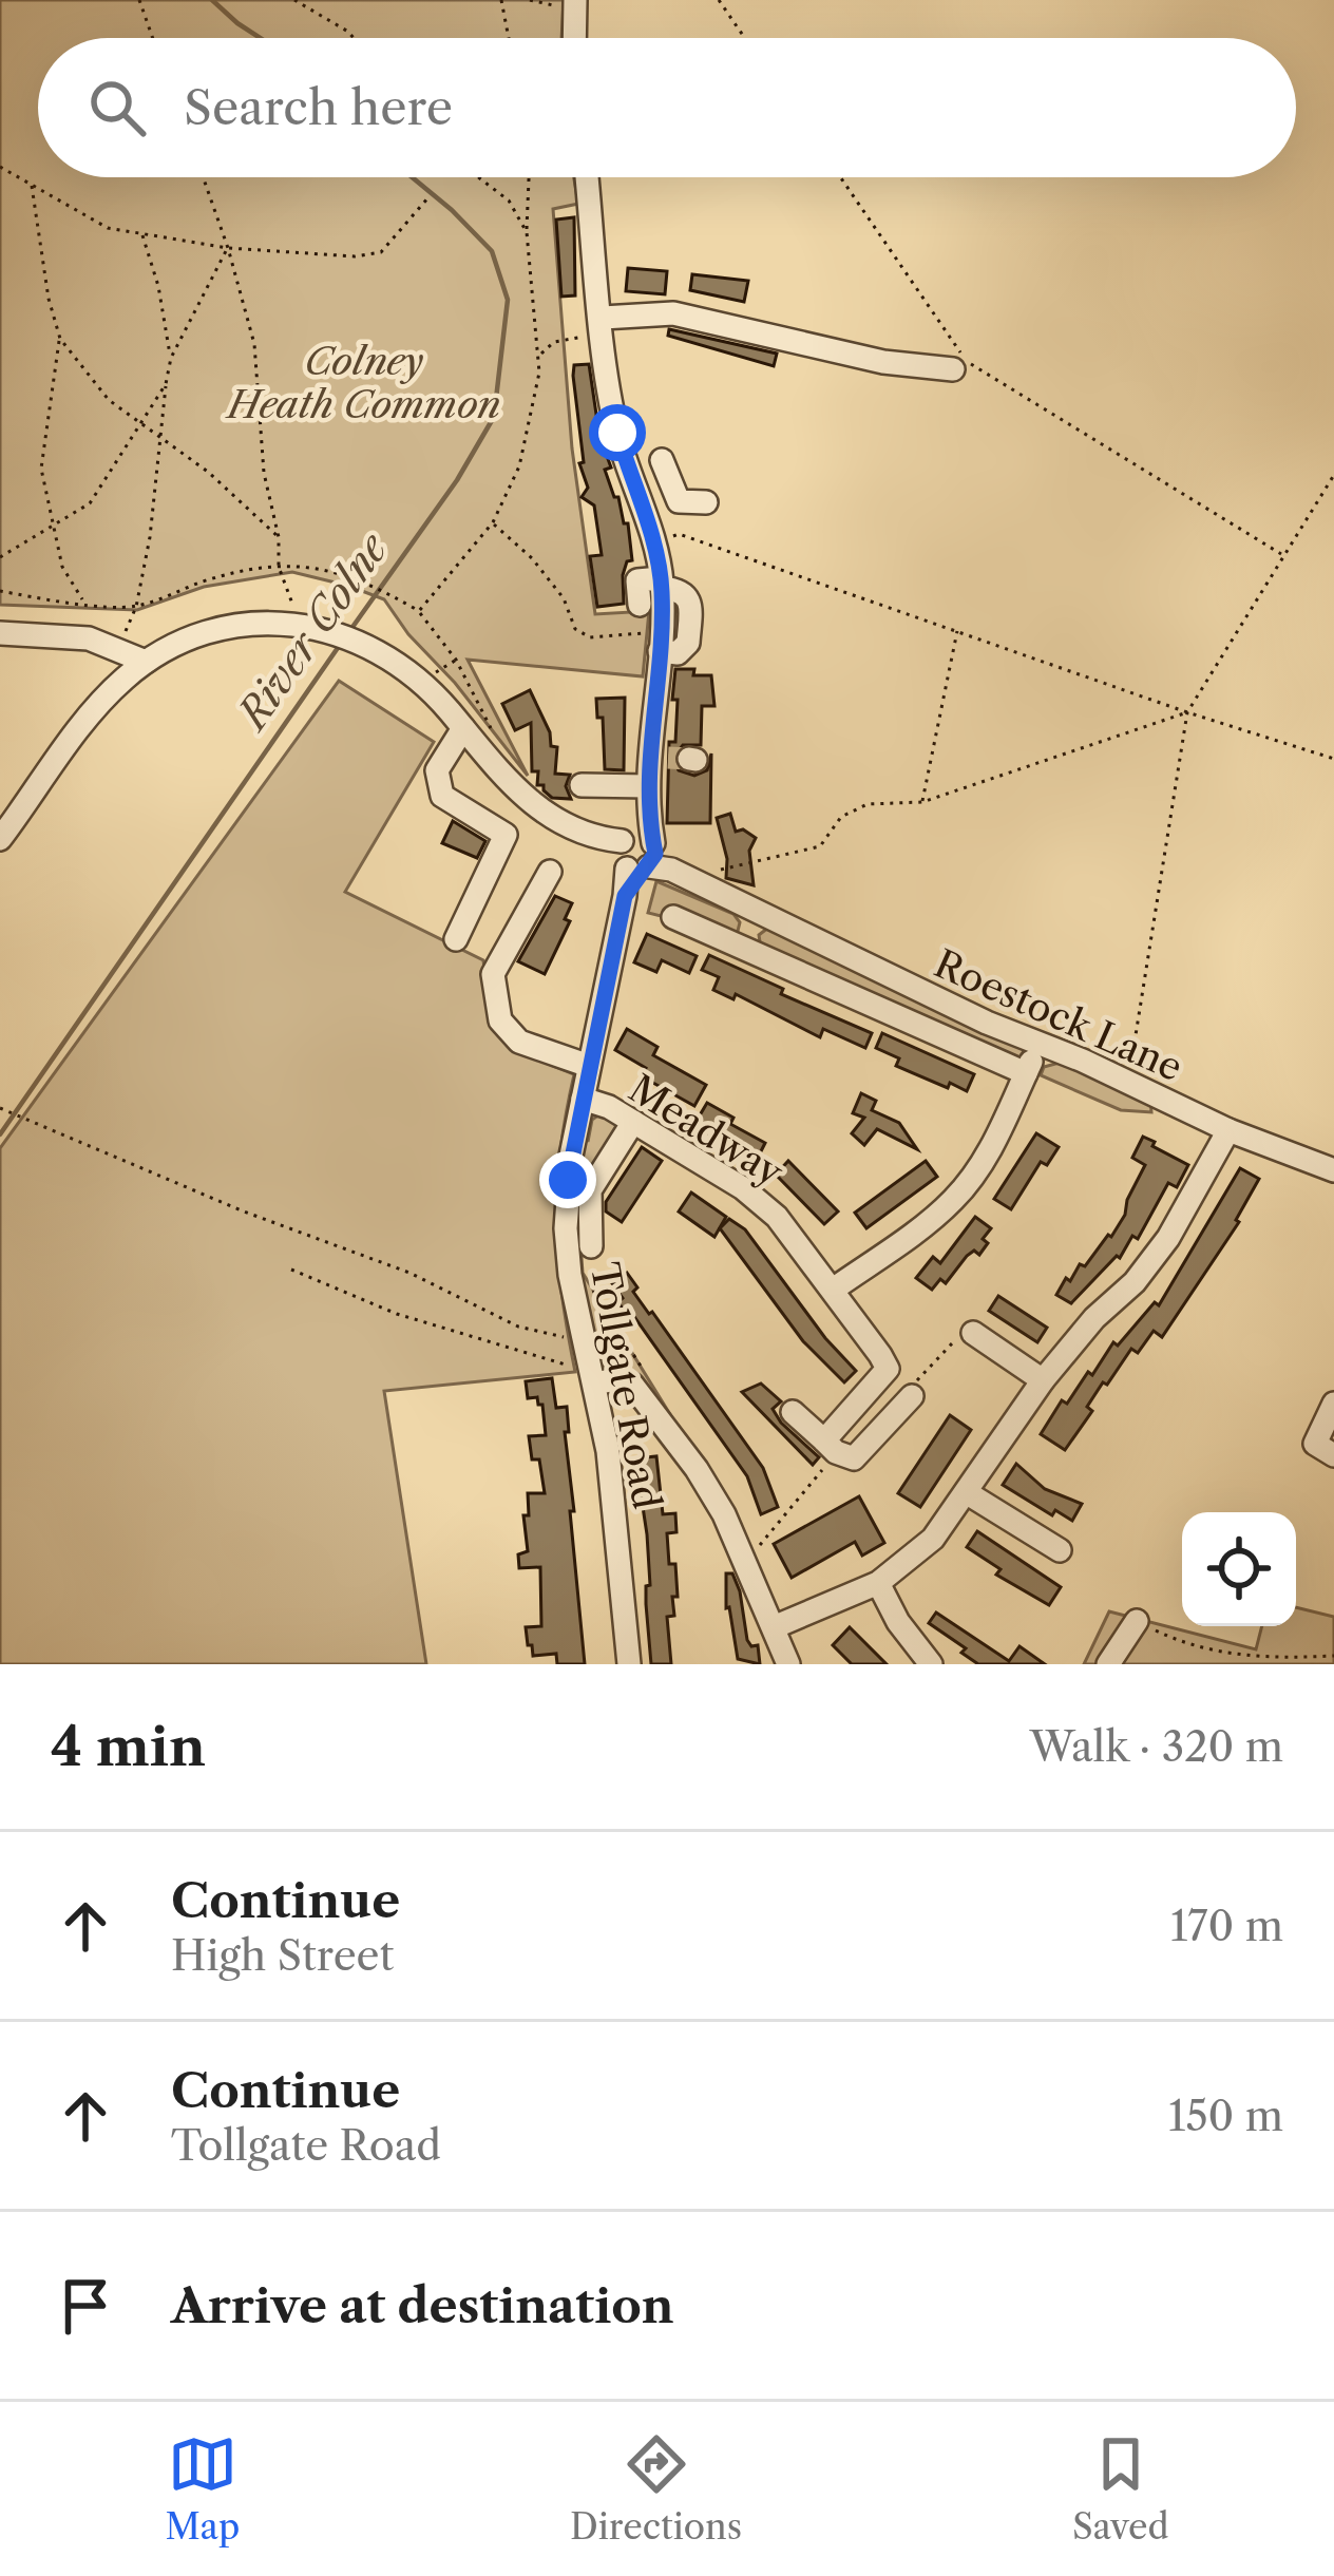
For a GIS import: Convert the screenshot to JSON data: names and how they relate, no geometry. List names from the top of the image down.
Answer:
{
  "streets": {
    "street": ["Roestock Lane", "Meadway", "Tollgate Road"]
  },
  "crossings": [
    ["Roestock Lane", "Tollgate Road"],
    ["Meadway", "Tollgate Road"]
  ],
  "water": ["River Colne"],
  "parks": ["Colney Heath Common"],
  "page": {
    "search": "Search here",
    "heading": ["4 min", "Walk · 320 m"],
    "list": [
      ["Continue", "High Street", "170 m"],
      ["Continue", "Tollgate Road", "150 m"],
      "Arrive at destination"
    ],
    "nav": ["Map", "Directions", "Saved"]
  }
}
